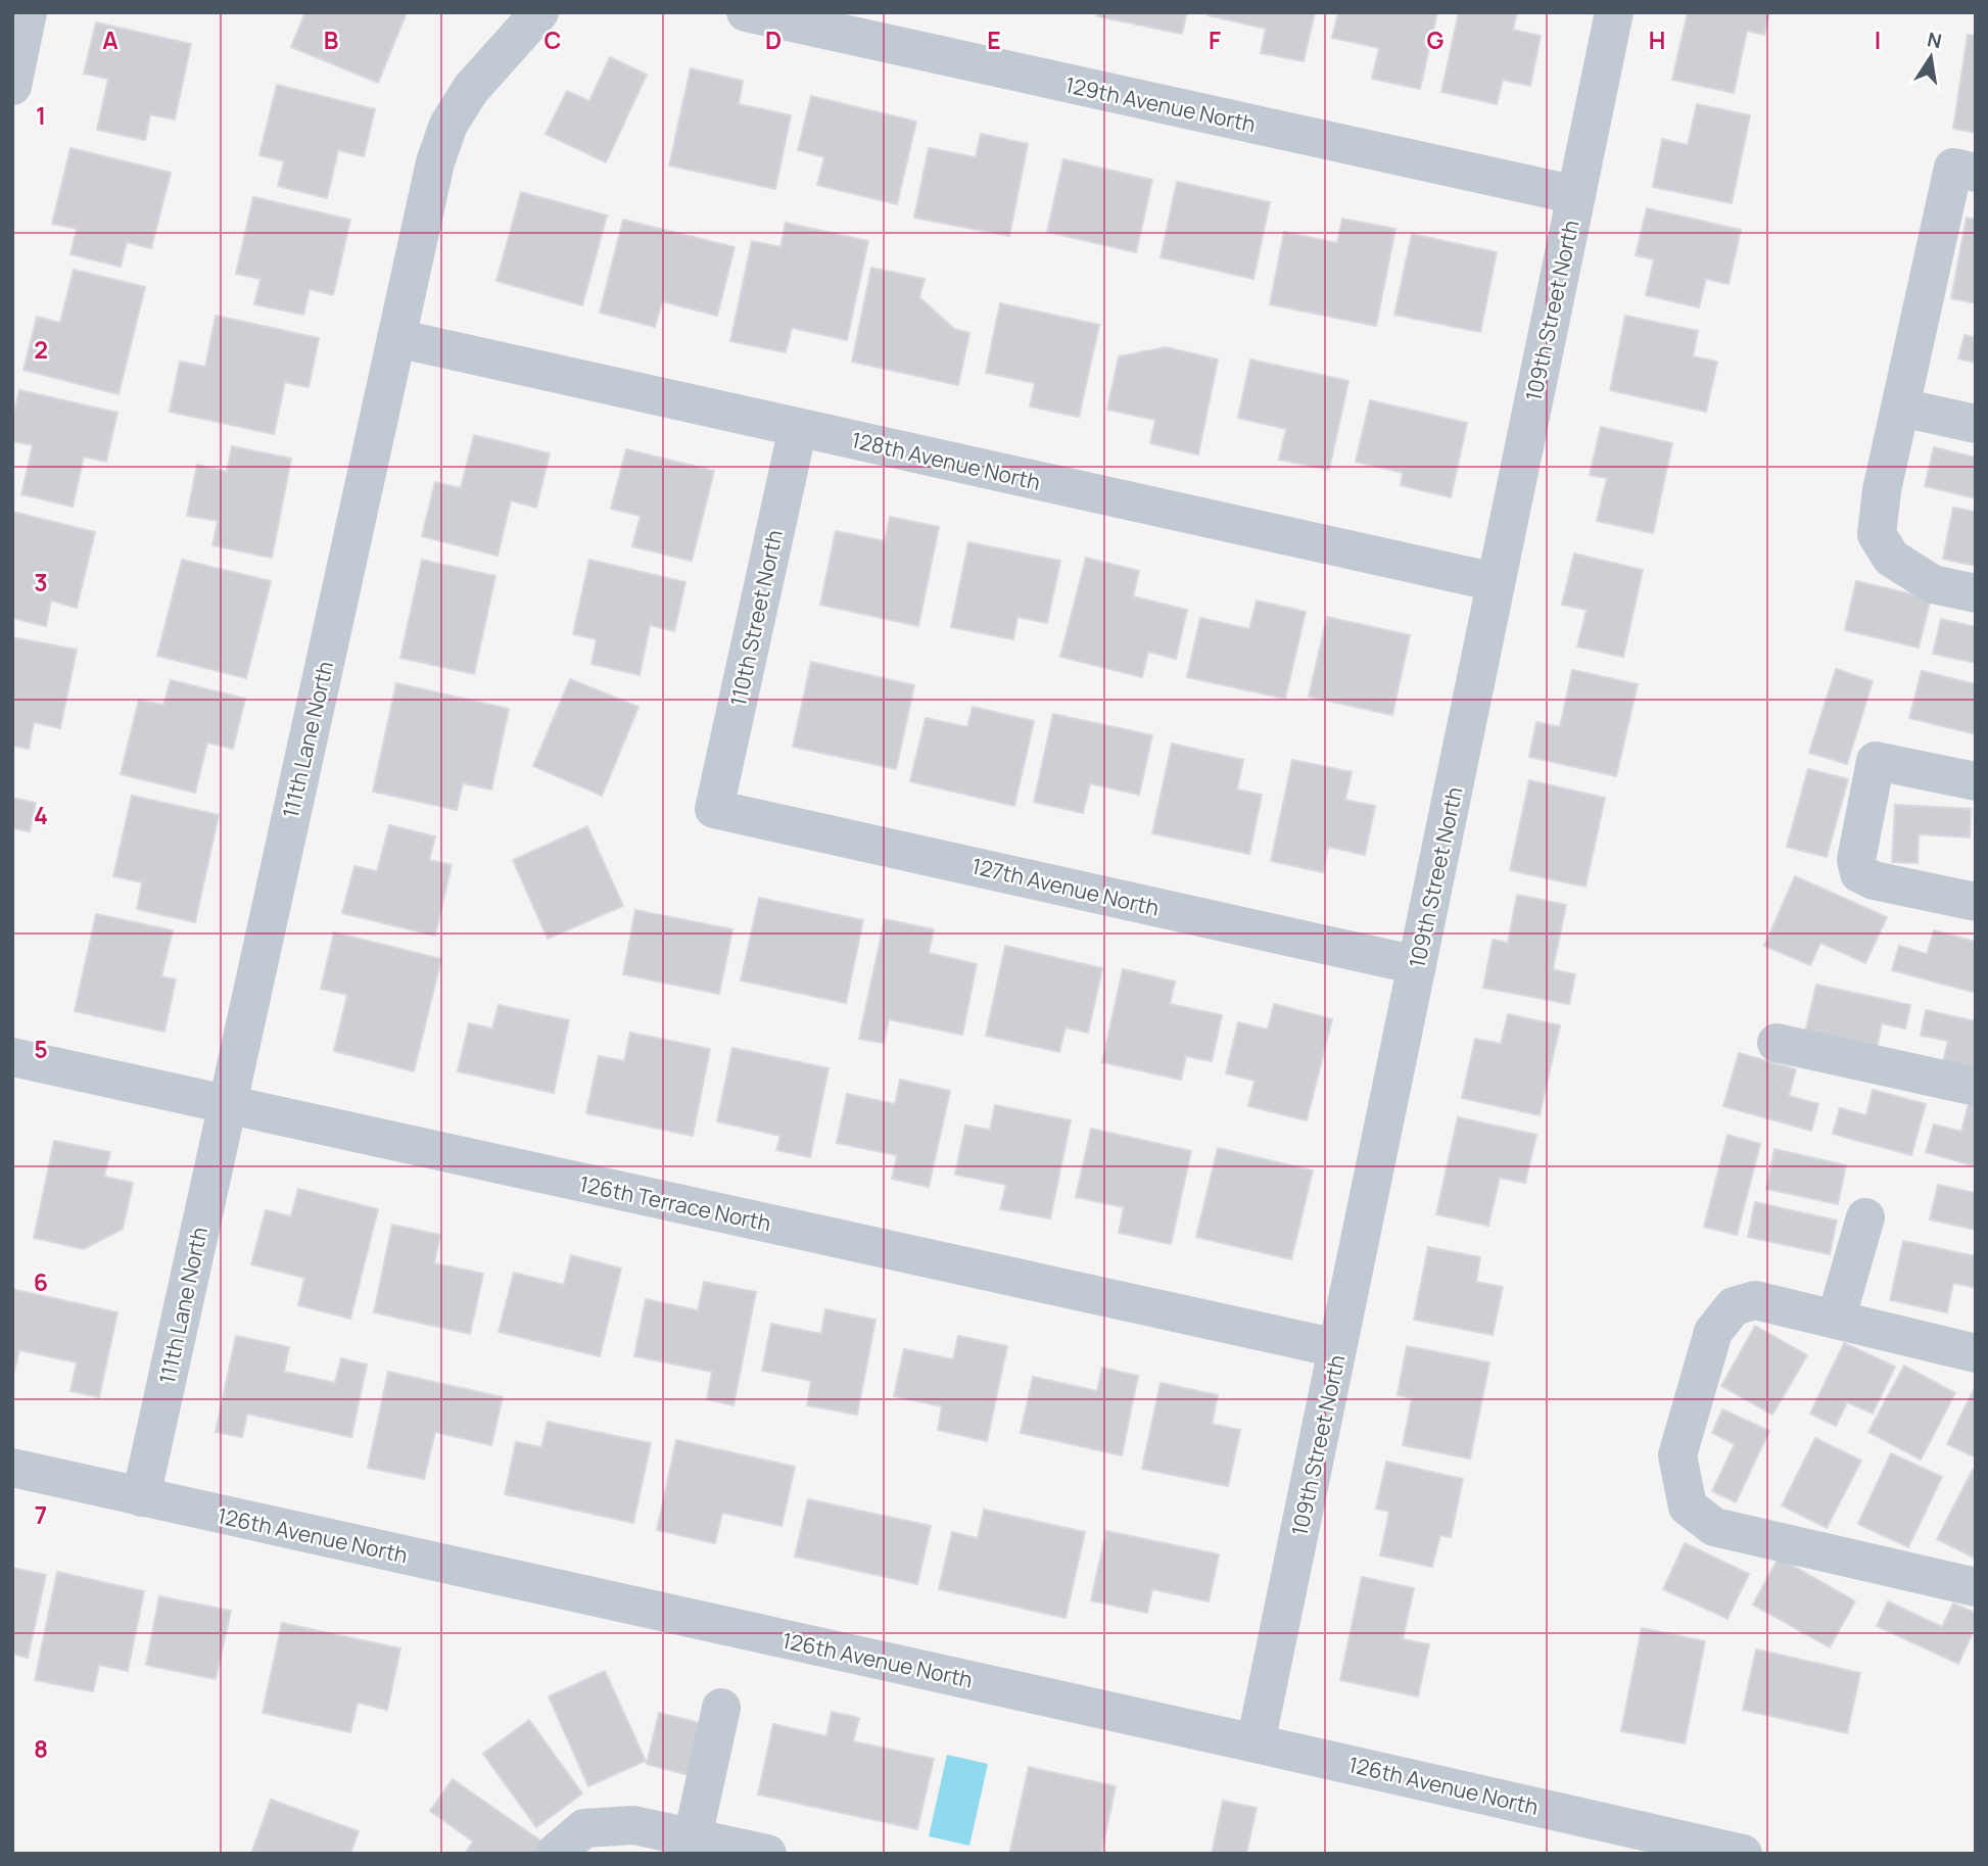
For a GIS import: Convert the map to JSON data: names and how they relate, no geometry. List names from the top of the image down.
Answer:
{
  "streets": {
    "street": [
      "129th Avenue North",
      "109th Street North",
      "128th Avenue North",
      "110th Street North",
      "111th Lane North",
      "127th Avenue North",
      "126th Terrace North",
      "126th Avenue North"
    ]
  },
  "crossings": [
    ["129th Avenue North", "109th Street North"],
    ["109th Street North", "128th Avenue North"],
    ["109th Street North", "127th Avenue North"],
    ["109th Street North", "126th Terrace North"],
    ["109th Street North", "126th Avenue North"],
    ["128th Avenue North", "110th Street North"],
    ["128th Avenue North", "111th Lane North"],
    ["110th Street North", "127th Avenue North"],
    ["111th Lane North", "126th Terrace North"],
    ["111th Lane North", "126th Avenue North"]
  ],
  "north": "top",
  "grid": {
    "columns": [
      "A",
      "B",
      "C",
      "D",
      "E",
      "F",
      "G",
      "H",
      "I"
    ],
    "rows": [
      "1",
      "2",
      "3",
      "4",
      "5",
      "6",
      "7",
      "8"
    ]
  }
}
